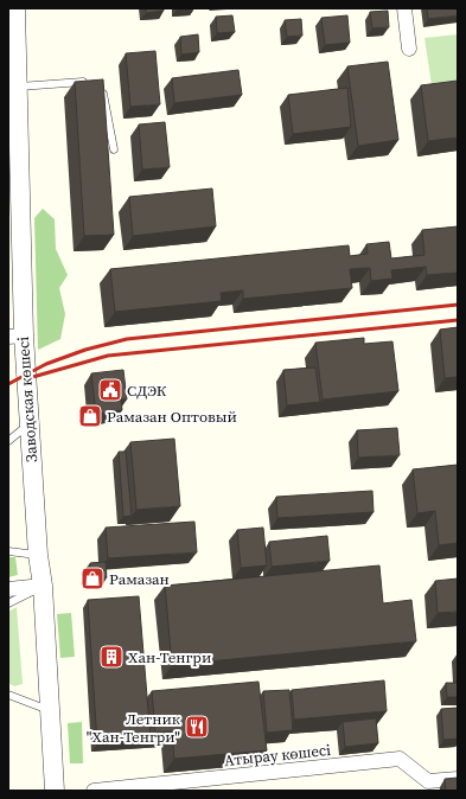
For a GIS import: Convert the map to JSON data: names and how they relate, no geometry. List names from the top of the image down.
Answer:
{
  "streets": {
    "street": ["Заводская көшесі", "Атырау көшесі"]
  },
  "places": {
    "public building": ["СДЭК"],
    "shop": ["Рамазан Оптовый", "Рамазан"],
    "building": ["Хан-Тенгри"],
    "restaurant": ["Летник \"Хан-Тенгри\""]
  }
}
